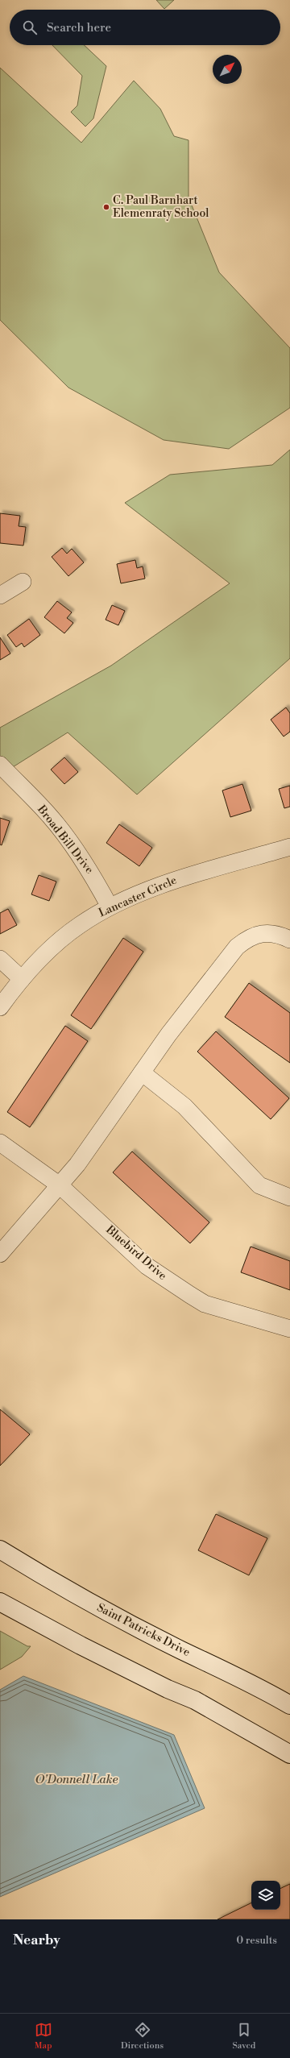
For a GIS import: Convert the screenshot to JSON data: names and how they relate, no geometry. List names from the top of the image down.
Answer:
{
  "streets": {
    "main road": ["Saint Patricks Drive"],
    "street": ["Broad Bill Drive", "Lancaster Circle", "Bluebird Drive"]
  },
  "crossings": [
    ["Broad Bill Drive", "Lancaster Circle"]
  ],
  "water": ["O'Donnell Lake"],
  "places": ["C. Paul Barnhart Elemenraty School"],
  "north": "top right",
  "page": {
    "search": "Search here",
    "heading": ["Nearby", "0 results"],
    "nav": ["Map", "Directions", "Saved"]
  }
}
